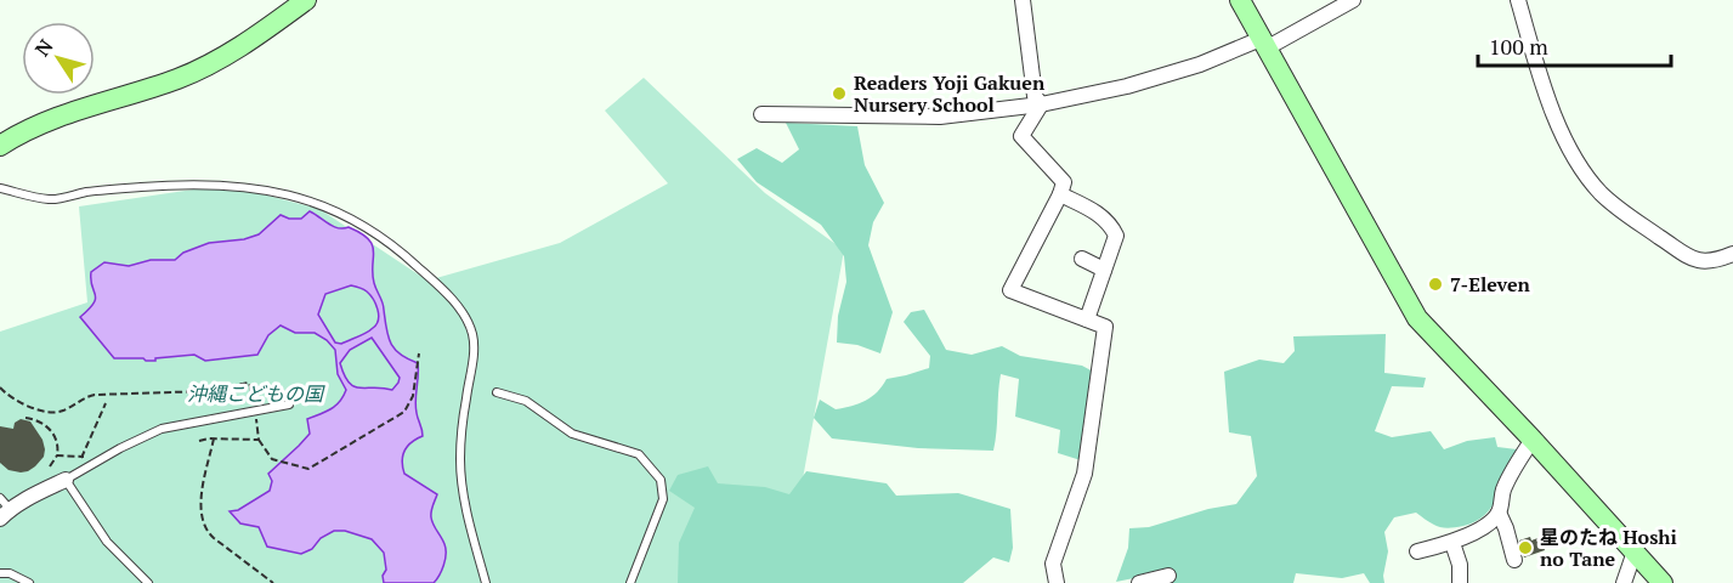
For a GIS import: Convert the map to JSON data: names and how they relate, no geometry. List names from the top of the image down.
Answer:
{
  "parks": ["沖縄こどもの国"],
  "places": ["Readers Yoji Gakuen Nursery School", "7-Eleven", "星のたね Hoshi no Tane"],
  "scale_bar": "100 m",
  "north": "top left"
}
